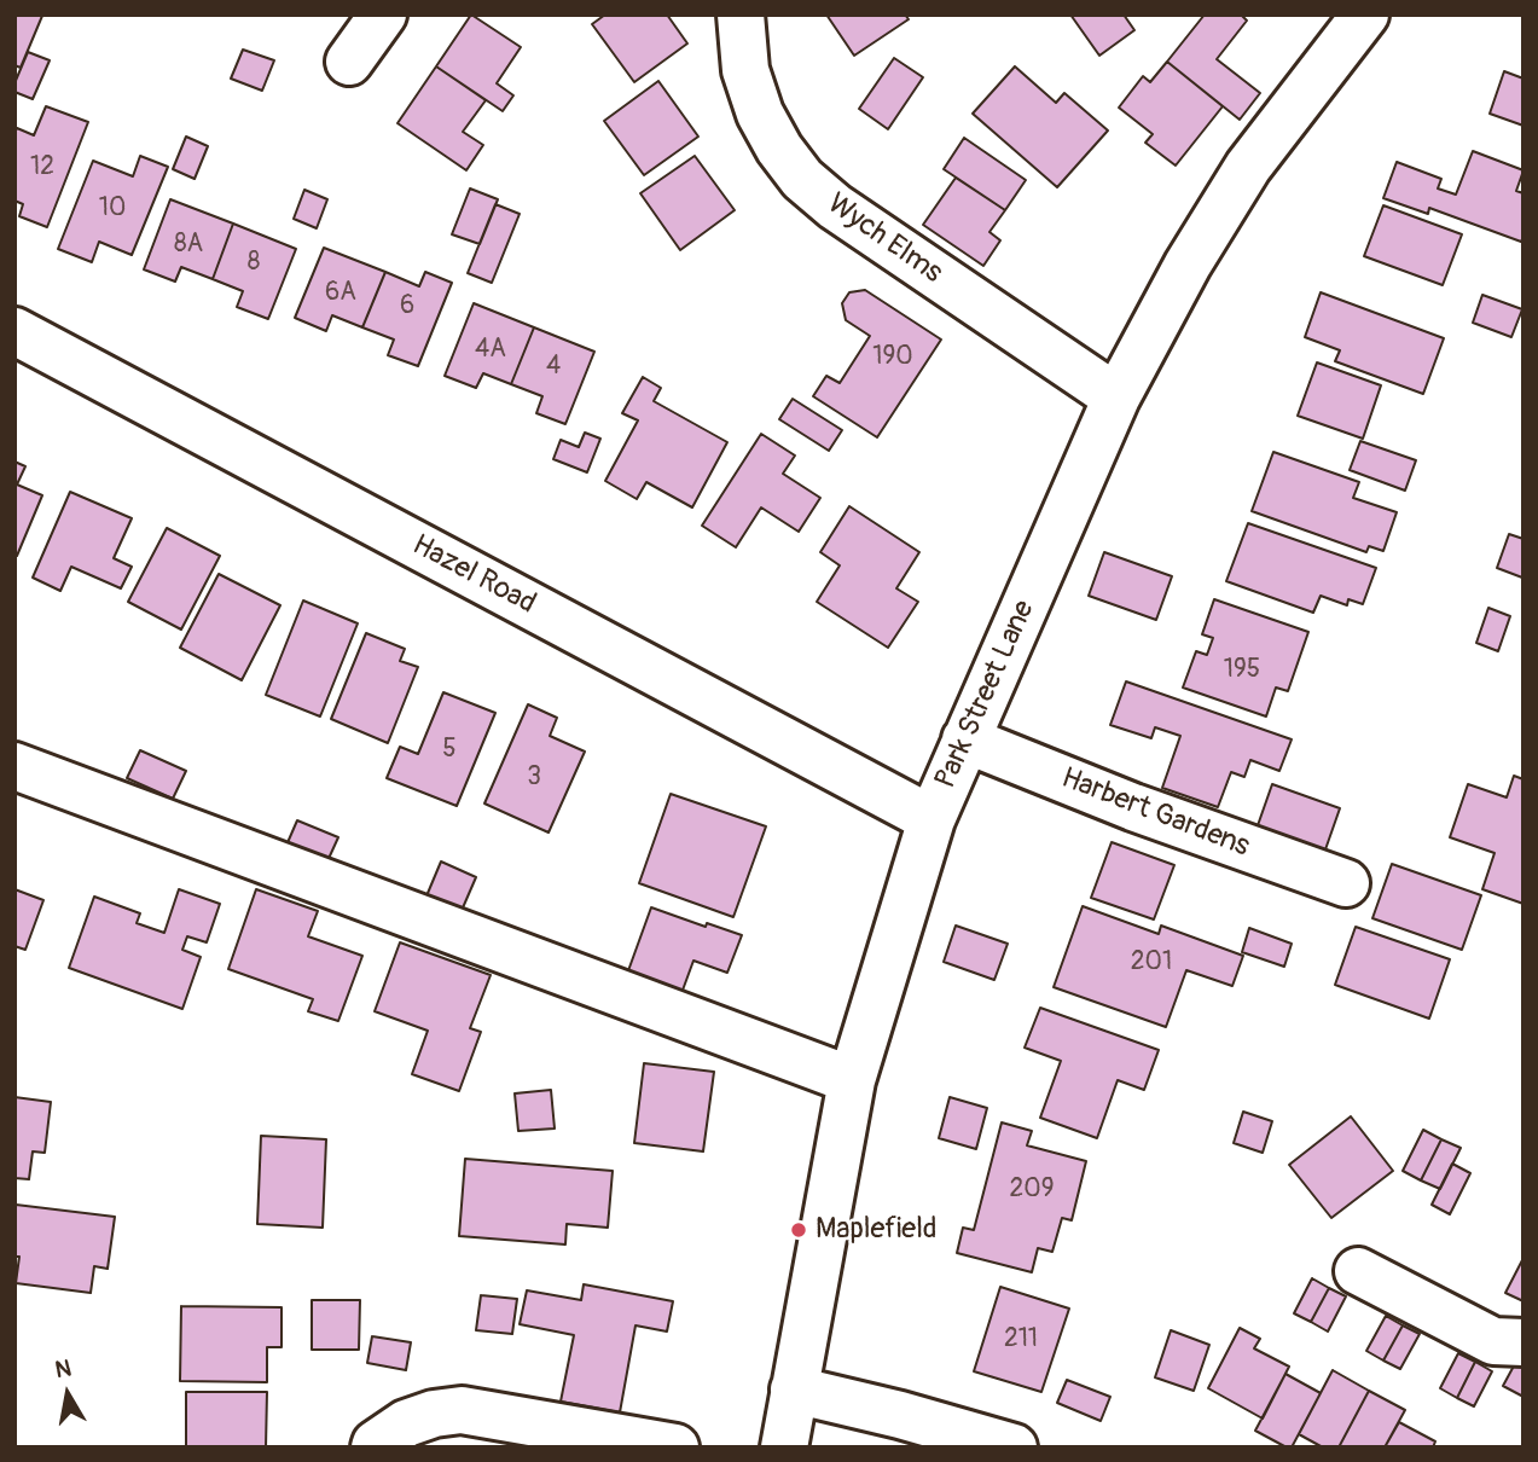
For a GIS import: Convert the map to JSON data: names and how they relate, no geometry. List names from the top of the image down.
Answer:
{
  "streets": {
    "street": [
      "Wych Elms",
      "Hazel Road",
      "Park Street Lane",
      "Harbert Gardens"
    ]
  },
  "crossings": [
    ["Wych Elms", "Park Street Lane"],
    ["Hazel Road", "Park Street Lane"],
    ["Park Street Lane", "Harbert Gardens"]
  ],
  "places": ["Maplefield"],
  "house_numbers": [
    "12",
    "10",
    "8A",
    "8",
    "6A",
    "6",
    "4A",
    "190",
    "4",
    "195",
    "5",
    "3",
    "201",
    "209",
    "211"
  ],
  "north": "top"
}
